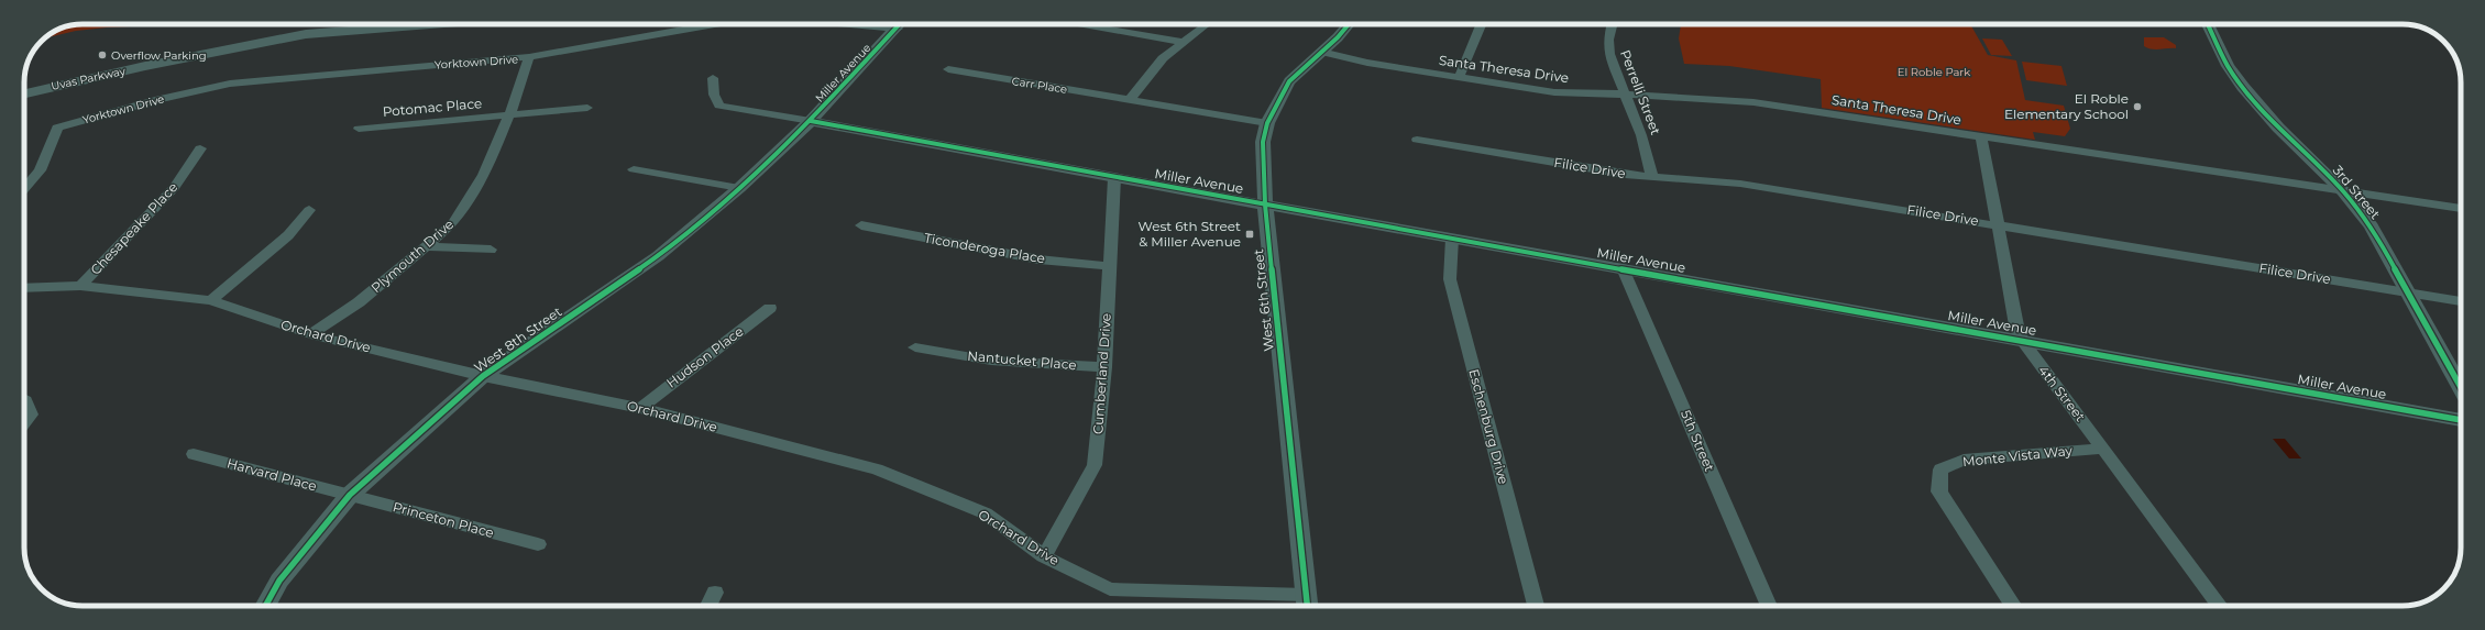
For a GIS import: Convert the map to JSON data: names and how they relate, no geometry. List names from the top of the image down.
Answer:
{
  "streets": {
    "street": [
      "Yorktown Drive",
      "Santa Theresa Drive",
      "Miller Avenue",
      "Uvas Parkway",
      "Carr Place",
      "Perrelli Street",
      "Potomac Place",
      "Filice Drive",
      "3rd Street",
      "Chesapeake Place",
      "Ticonderoga Place",
      "Plymouth Drive",
      "West 6th Street",
      "Orchard Drive",
      "West 8th Street",
      "Hudson Place",
      "Nantucket Place",
      "Cumberland Drive",
      "4th Street",
      "Eschenburg Drive",
      "5th Street",
      "Monte Vista Way",
      "Harvard Place",
      "Princeton Place"
    ]
  },
  "crossings": [
    ["Yorktown Drive", "Miller Avenue"],
    ["Yorktown Drive", "Plymouth Drive"],
    ["Santa Theresa Drive", "Perrelli Street"],
    ["Santa Theresa Drive", "3rd Street"],
    ["Santa Theresa Drive", "West 6th Street"],
    ["Santa Theresa Drive", "4th Street"],
    ["Miller Avenue", "West 6th Street"],
    ["Miller Avenue", "West 8th Street"],
    ["Miller Avenue", "Cumberland Drive"],
    ["Miller Avenue", "4th Street"],
    ["Miller Avenue", "Eschenburg Drive"],
    ["Miller Avenue", "5th Street"],
    ["Carr Place", "West 6th Street"],
    ["Perrelli Street", "Filice Drive"],
    ["Potomac Place", "Plymouth Drive"],
    ["Filice Drive", "3rd Street"],
    ["Filice Drive", "4th Street"],
    ["Chesapeake Place", "Orchard Drive"],
    ["Ticonderoga Place", "Cumberland Drive"],
    ["Plymouth Drive", "Orchard Drive"],
    ["West 6th Street", "Orchard Drive"],
    ["Orchard Drive", "West 8th Street"],
    ["Orchard Drive", "Hudson Place"],
    ["Orchard Drive", "Cumberland Drive"],
    ["West 8th Street", "Harvard Place"],
    ["West 8th Street", "Princeton Place"],
    ["Nantucket Place", "Cumberland Drive"],
    ["4th Street", "Monte Vista Way"],
    ["Harvard Place", "Princeton Place"]
  ],
  "parks": ["El Roble Park"],
  "places": {
    "other": ["Overflow Parking", "El Roble Elementary School"],
    "transit": ["West 6th Street & Miller Avenue"]
  }
}
